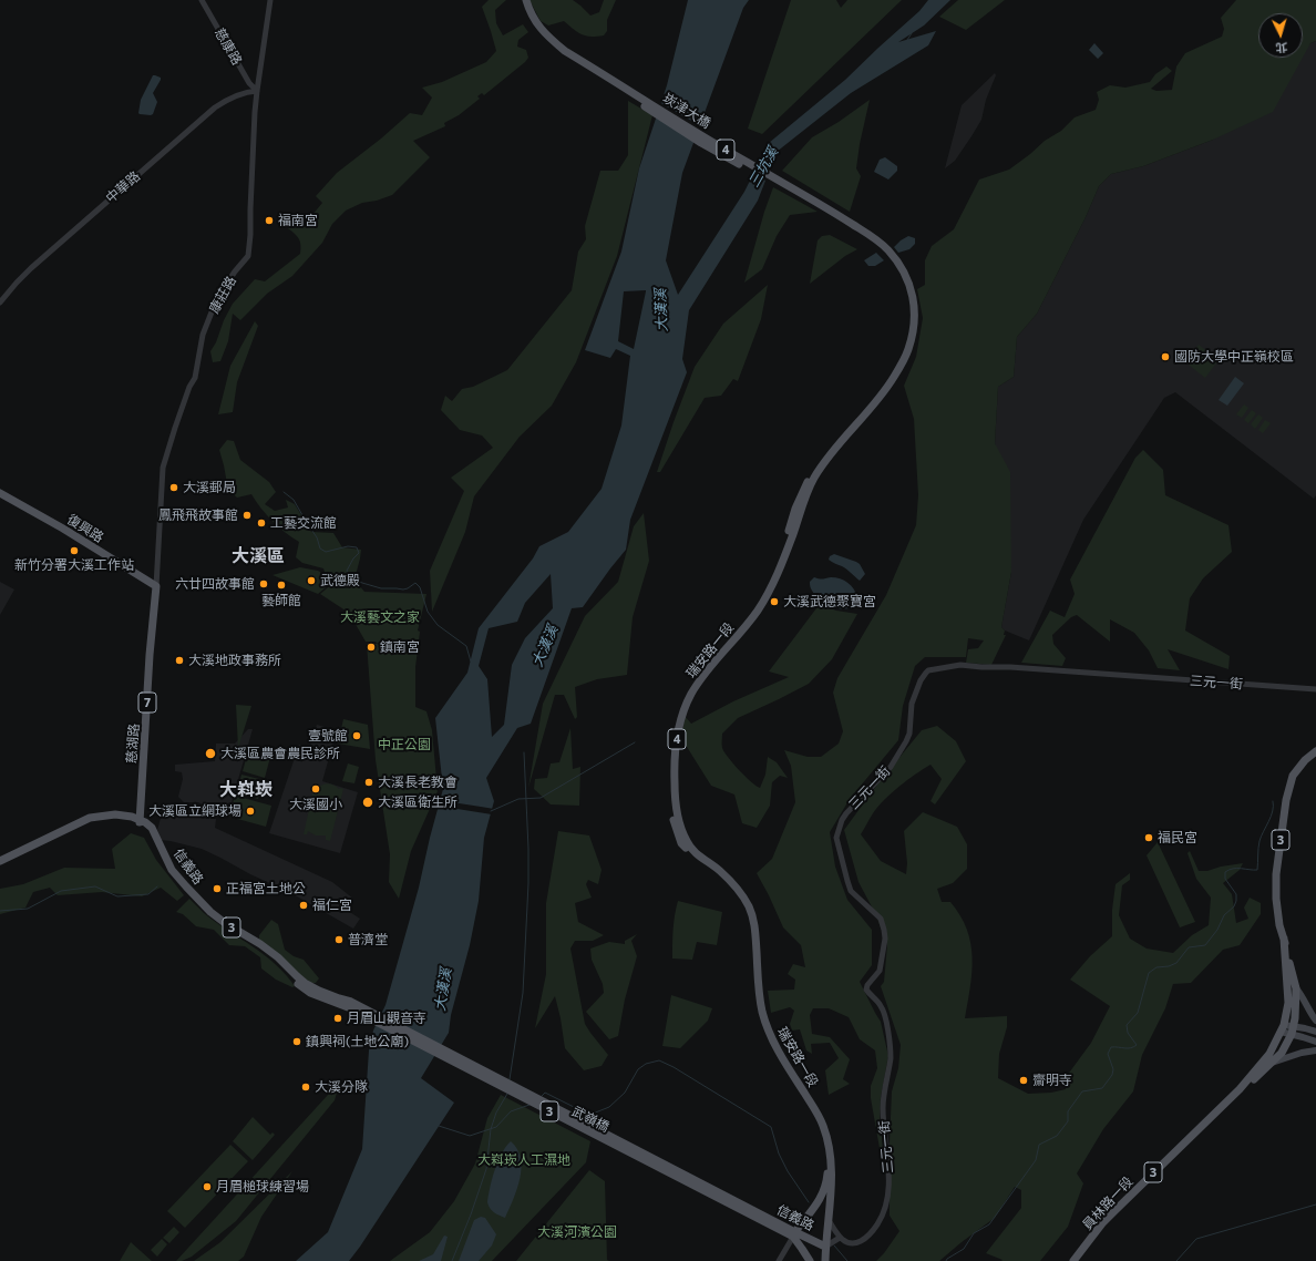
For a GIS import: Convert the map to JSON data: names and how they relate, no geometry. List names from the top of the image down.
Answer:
{
  "streets": {
    "main road": [
      "崁津大橋",
      "4",
      "復興路",
      "瑞安路一段",
      "7",
      "慈湖路",
      "3",
      "信義路",
      "武嶺橋",
      "員林路一段"
    ],
    "street": [
      "慈康路",
      "中華路",
      "康莊路",
      "三元一街"
    ]
  },
  "crossings": [
    ["慈康路", "中華路"],
    ["慈康路", "康莊路"],
    ["崁津大橋", "4"],
    ["崁津大橋", "瑞安路一段"],
    ["中華路", "康莊路"],
    ["康莊路", "復興路"],
    ["康莊路", "慈湖路"],
    ["復興路", "慈湖路"],
    ["瑞安路一段", "3"],
    ["瑞安路一段", "信義路"],
    ["慈湖路", "信義路"],
    ["3", "信義路"],
    ["3", "員林路一段"],
    ["信義路", "武嶺橋"]
  ],
  "districts": ["大溪區", "大嵙崁"],
  "water": ["三坑溪", "大漢溪"],
  "parks": [
    "大溪藝文之家",
    "中正公園",
    "大嵙崁人工濕地",
    "大溪河濱公園"
  ],
  "places": [
    "福南宮",
    "國防大學中正嶺校區",
    "大溪郵局",
    "鳳飛飛故事館",
    "工藝交流館",
    "新竹分署大溪工作站",
    "武德殿",
    "六廿四故事館",
    "藝師館",
    "大溪武德聚寶宮",
    "鎮南宮",
    "大溪地政事務所",
    "壹號館",
    "大溪區農會農民診所",
    "大溪長老教會",
    "大溪國小",
    "大溪區衛生所",
    "大溪區立網球場",
    "福民宮",
    "正福宮土地公",
    "福仁宮",
    "普濟堂",
    "月眉山觀音寺",
    "鎮興祠(土地公廟)",
    "齋明寺",
    "大溪分隊",
    "月眉槌球練習場"
  ],
  "north": "bottom"
}
